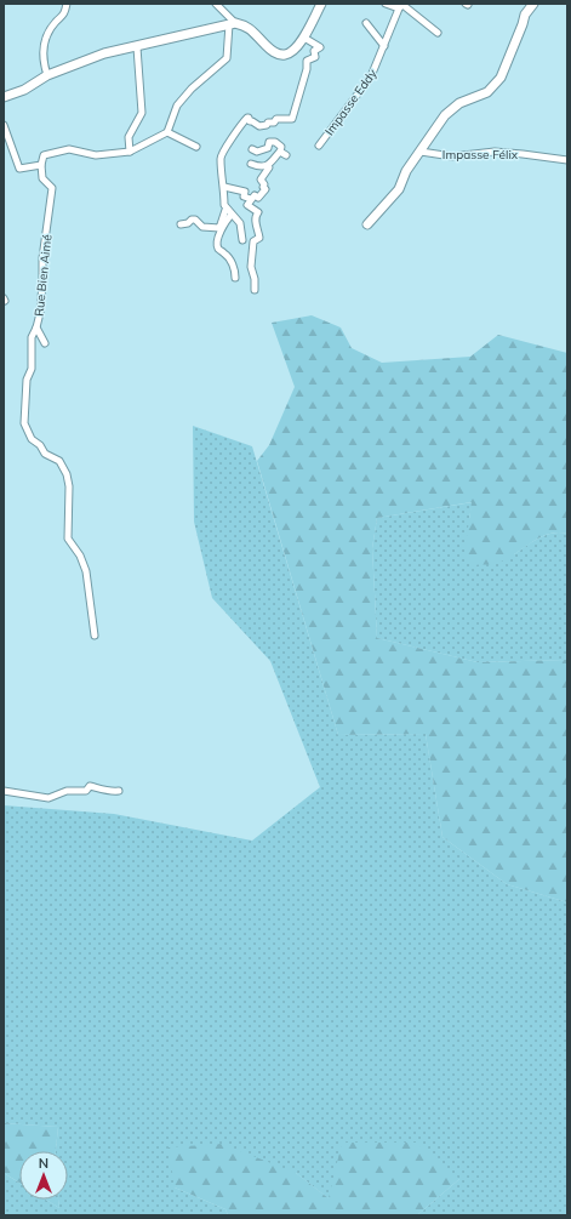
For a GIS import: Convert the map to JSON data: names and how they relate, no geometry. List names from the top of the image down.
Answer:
{
  "streets": {
    "street": ["Impasse Eddy", "Impasse Félix", "Rue Bien Aimé"]
  },
  "north": "top"
}
